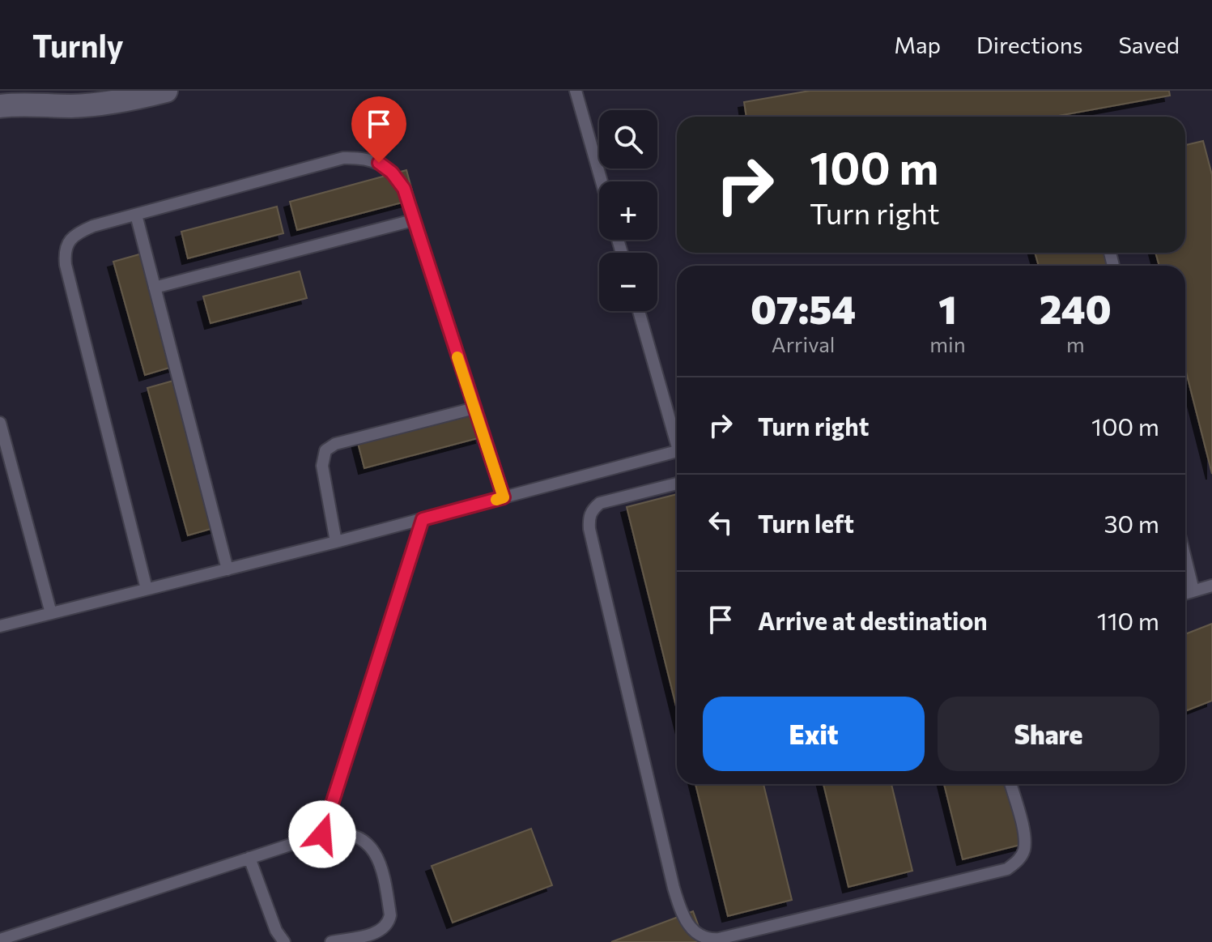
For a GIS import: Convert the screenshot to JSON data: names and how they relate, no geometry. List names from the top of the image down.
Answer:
{
  "page": {
    "header": "Turnly",
    "nav": ["Map", "Directions", "Saved"],
    "map_buttons": ["+", "−"],
    "turn": ["100 m", "Turn right"],
    "eta": [
      "07:54",
      "Arrival",
      "1",
      "min",
      "240",
      "m"
    ],
    "list": [
      {
        "name": "Turn right",
        "value": "100 m"
      },
      {
        "name": "Turn left",
        "value": "30 m"
      },
      {
        "name": "Arrive at destination",
        "value": "110 m"
      }
    ],
    "buttons": ["Exit", "Share"]
  }
}
